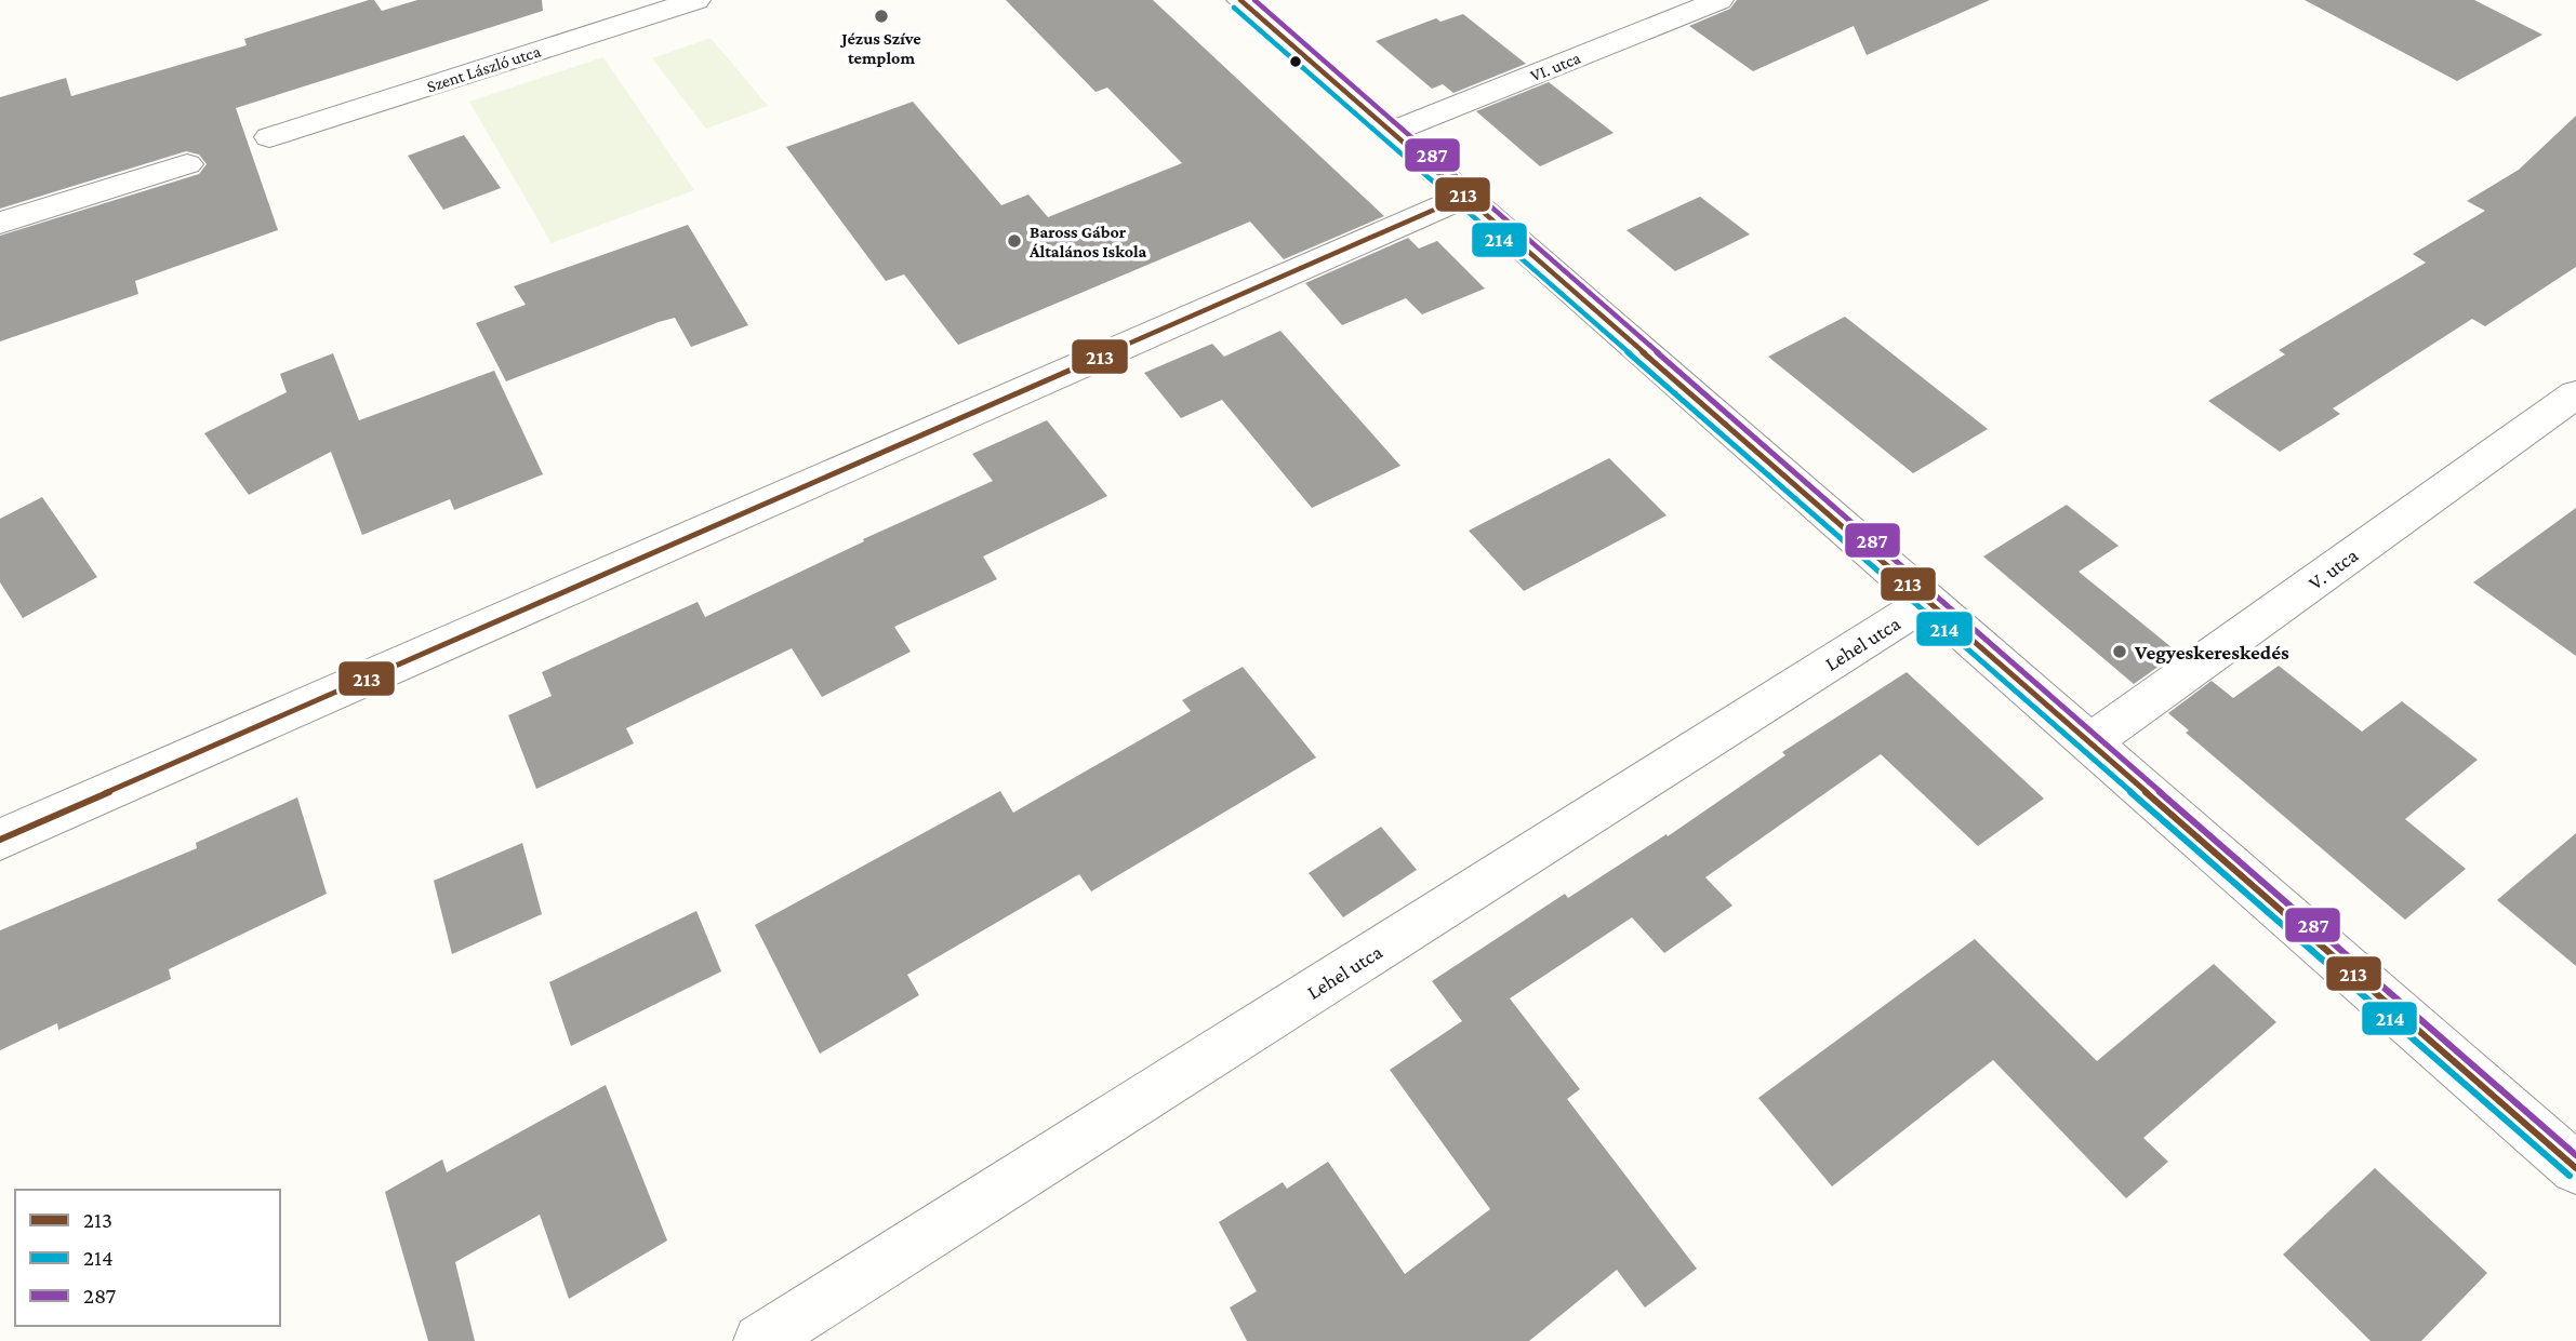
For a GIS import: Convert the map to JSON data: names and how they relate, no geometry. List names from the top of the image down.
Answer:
{
  "streets": {
    "street": [
      "VI. utca",
      "Szent László utca",
      "V. utca",
      "Lehel utca"
    ]
  },
  "places": ["Jézus Szíve templom", "Baross Gábor Általános Iskola", "Vegyeskereskedés"],
  "lines": ["transit line 213", "transit line 287", "transit line 214"],
  "legend": ["213", "214", "287"]
}
